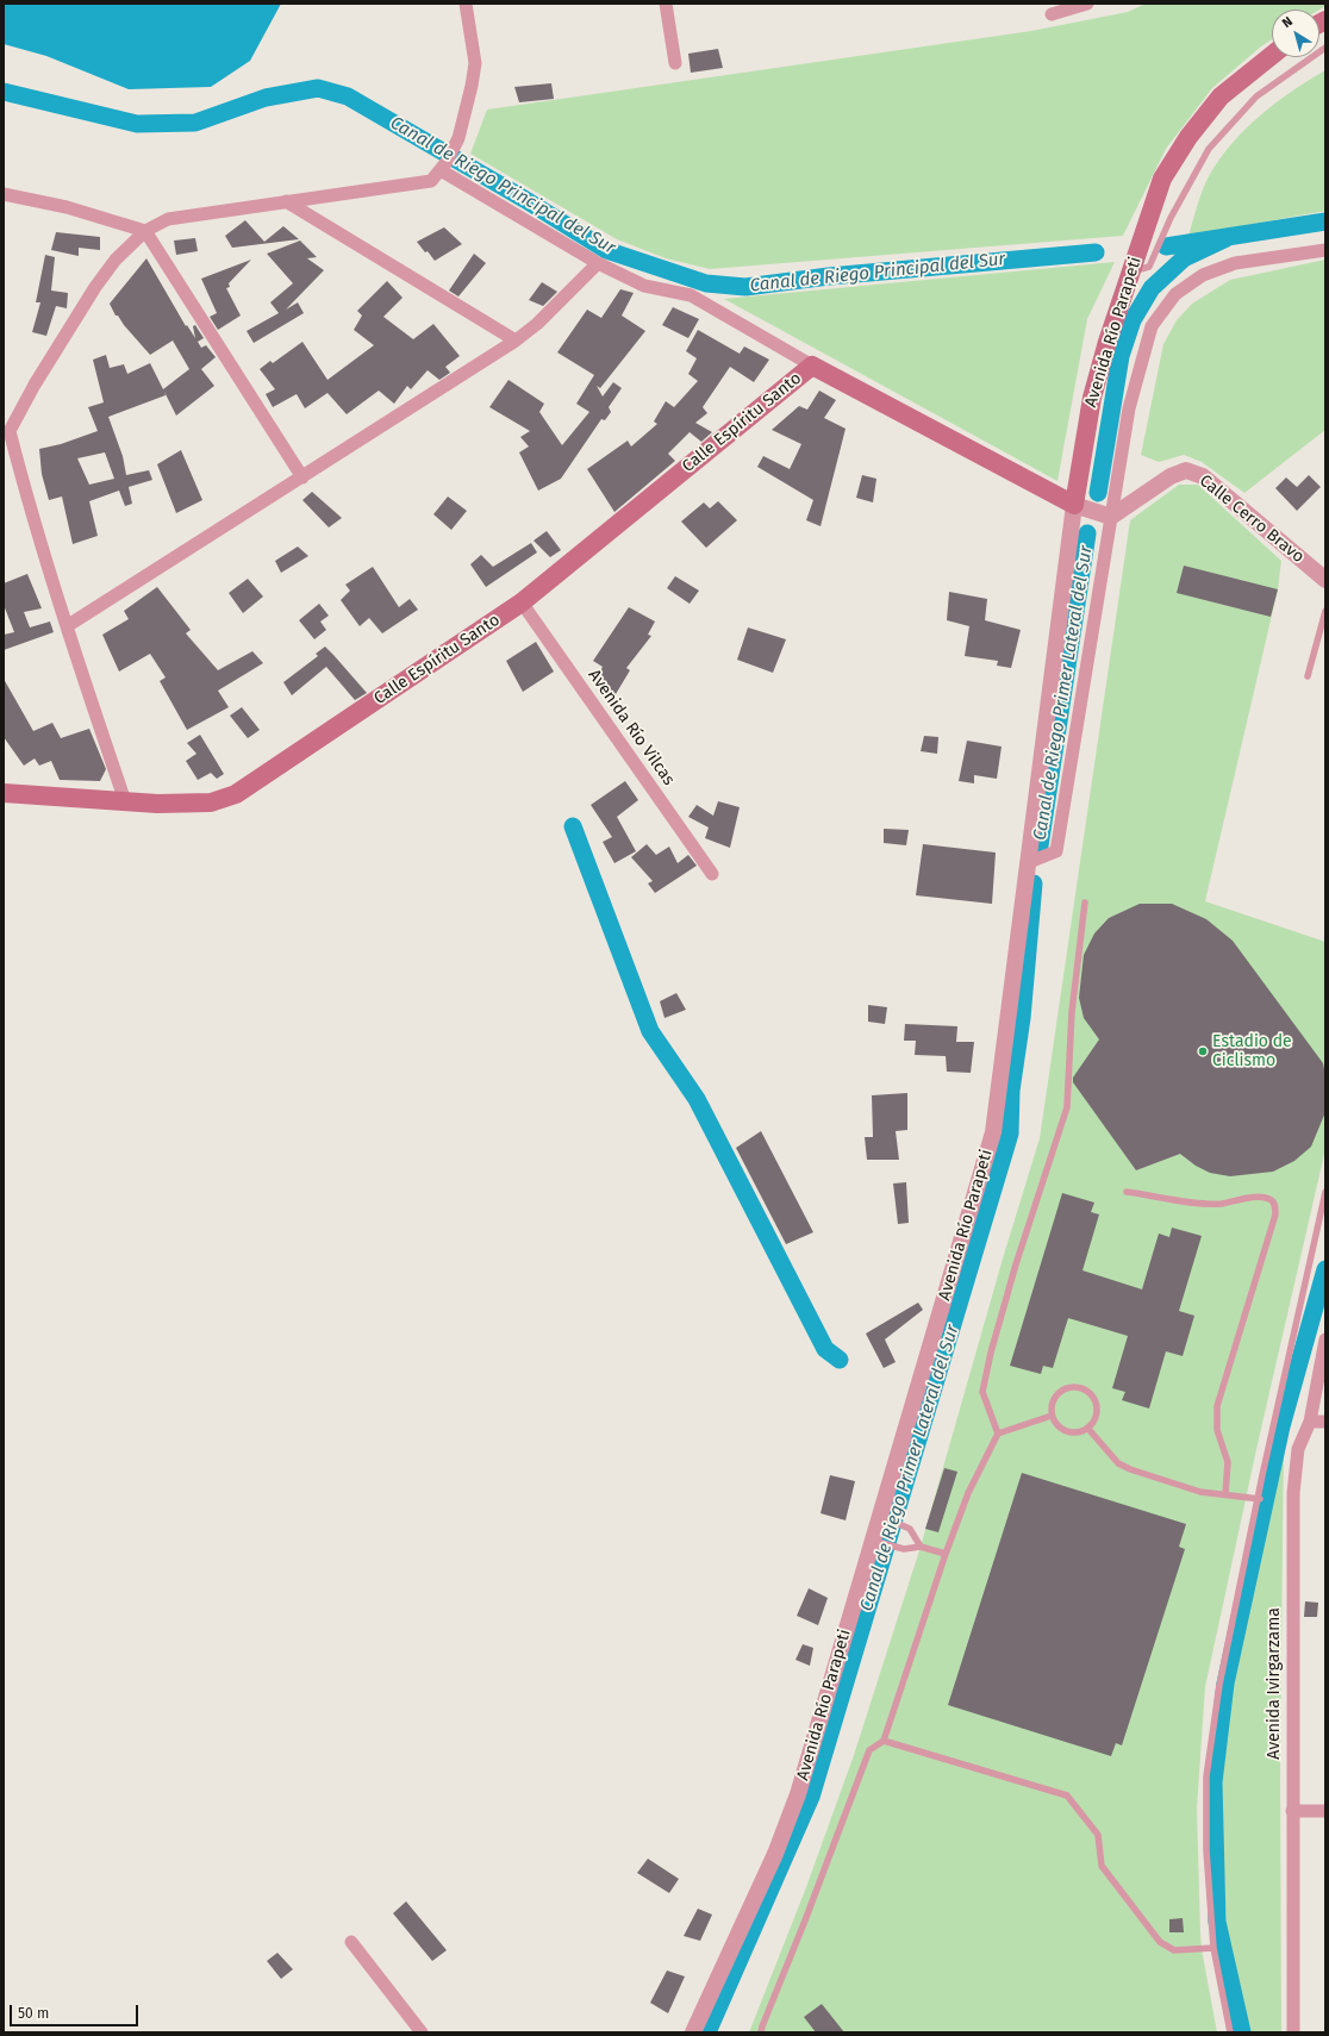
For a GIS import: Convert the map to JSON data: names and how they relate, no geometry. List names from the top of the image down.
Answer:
{
  "streets": {
    "main road": ["Avenida Río Parapeti", "Calle Espíritu Santo"],
    "street": ["Calle Cerro Bravo", "Avenida Río Vilcas", "Avenida Ivirgarzama"]
  },
  "crossings": [
    ["Avenida Río Parapeti", "Calle Cerro Bravo"],
    ["Calle Espíritu Santo", "Avenida Río Vilcas"]
  ],
  "water": ["Canal de Riego Principal del Sur", "Canal de Riego Primer Lateral del Sur"],
  "places": ["Estadio de Ciclismo"],
  "scale_bar": "50 m",
  "north": "top left"
}
